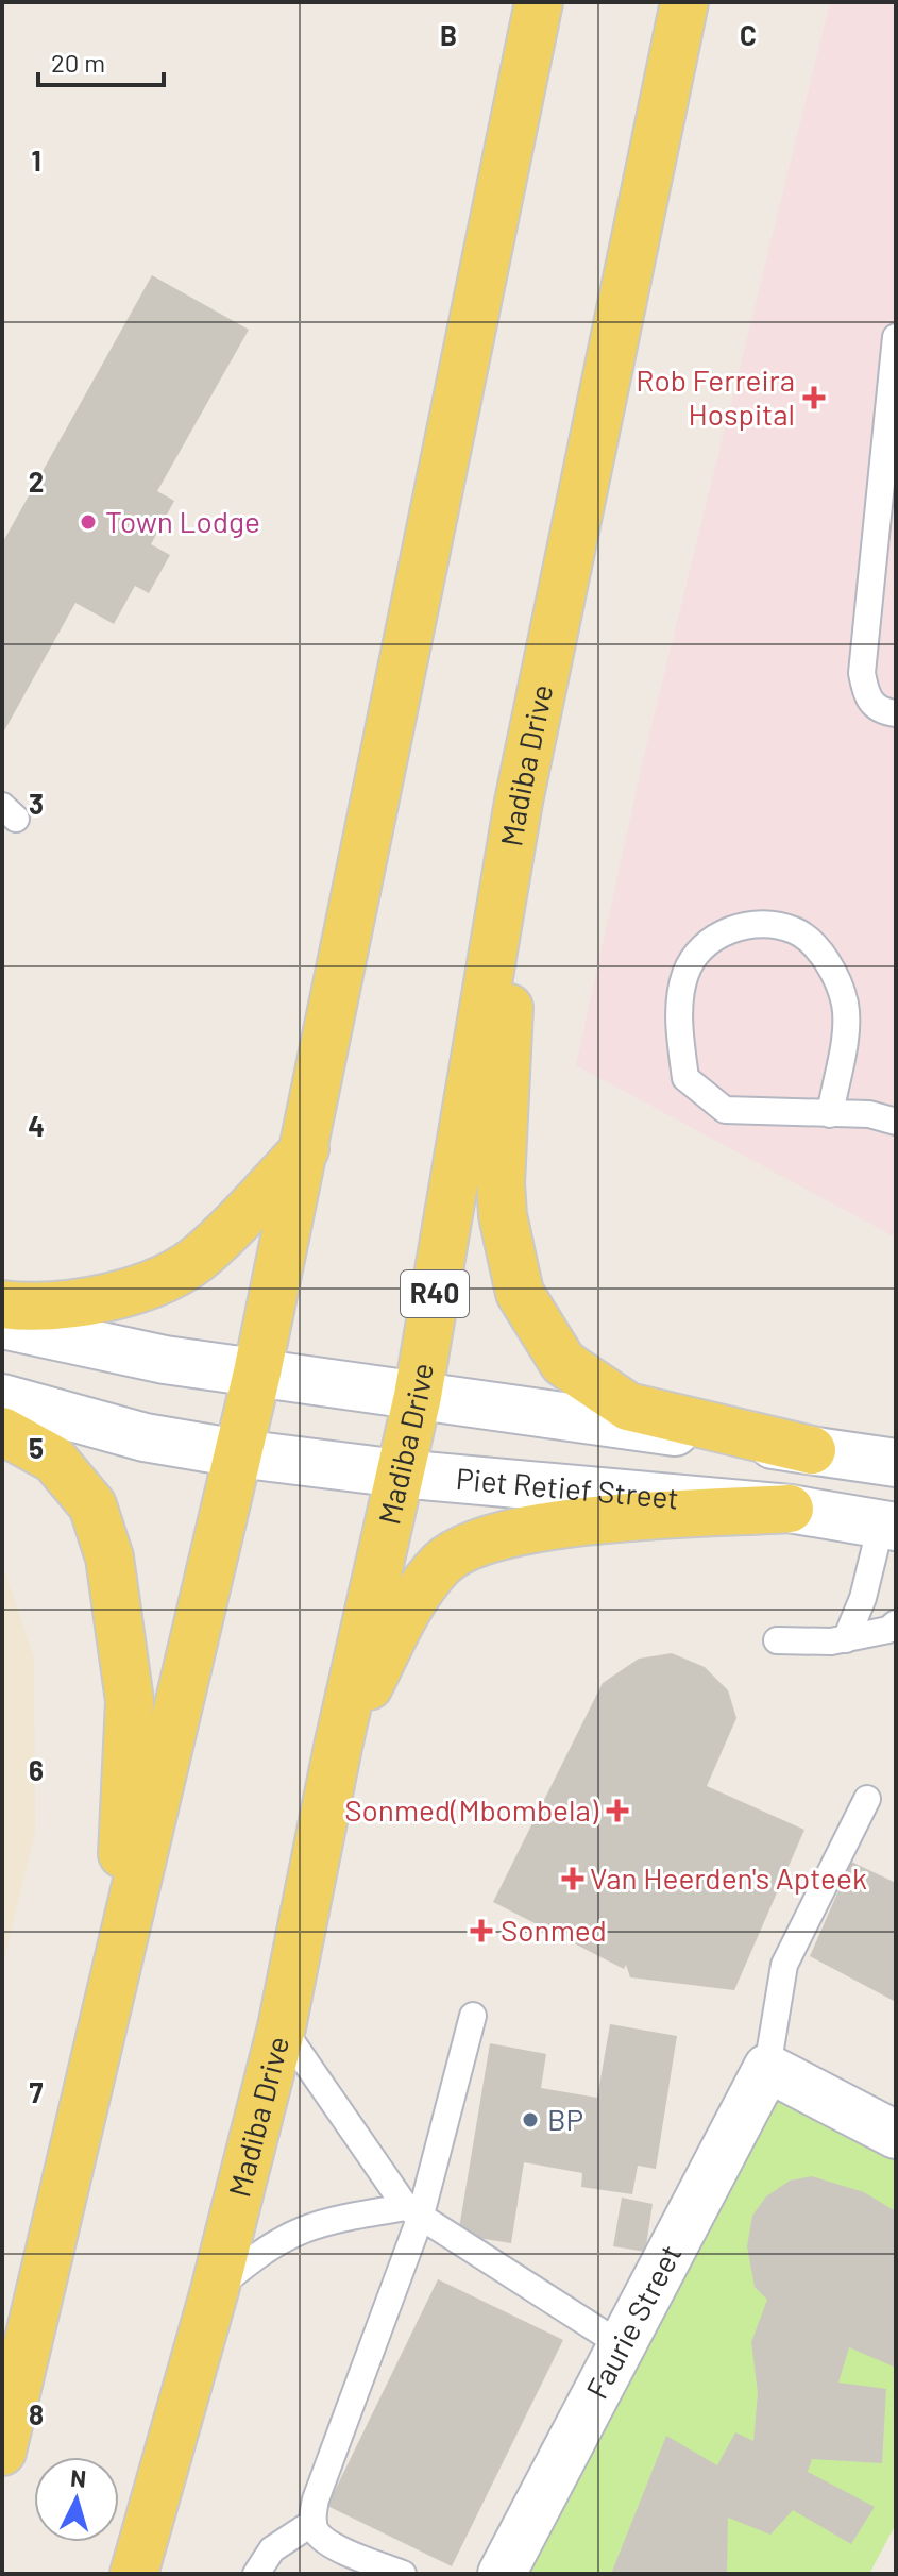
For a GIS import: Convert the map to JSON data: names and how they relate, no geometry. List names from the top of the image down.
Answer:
{
  "streets": {
    "main road": ["Madiba Drive", "R40"],
    "street": ["Piet Retief Street", "Faurie Street"]
  },
  "crossings": [
    ["Madiba Drive", "Piet Retief Street"]
  ],
  "places": {
    "health": [
      "Rob Ferreira Hospital",
      "Sonmed(Mbombela)",
      "Van Heerden's Apteek",
      "Sonmed"
    ],
    "other": ["Town Lodge", "BP"]
  },
  "scale_bar": "20 m",
  "north": "top",
  "grid": {
    "columns": ["B", "C"],
    "rows": [
      "1",
      "2",
      "3",
      "4",
      "5",
      "6",
      "7",
      "8"
    ]
  }
}
